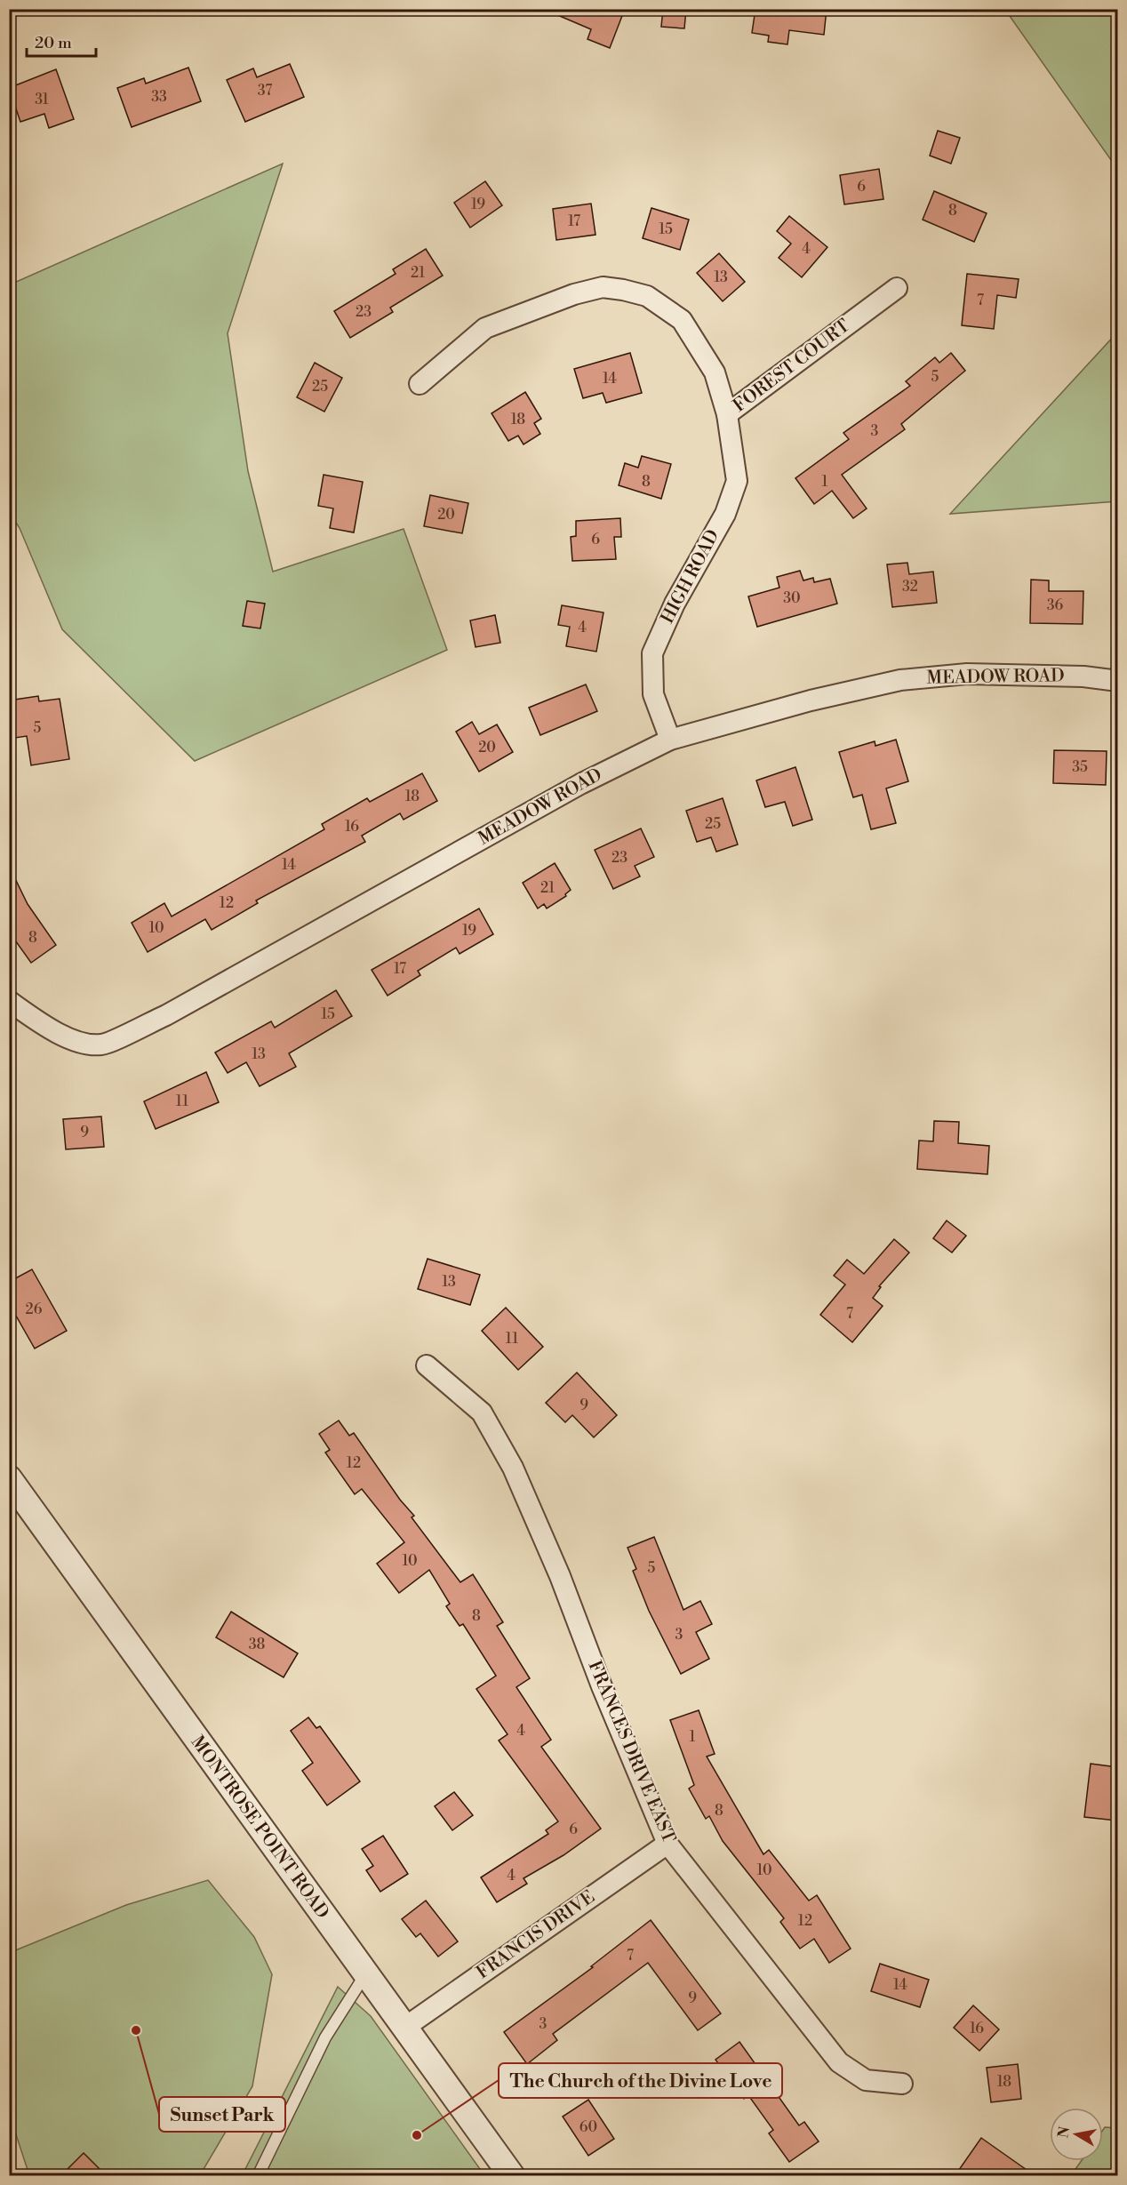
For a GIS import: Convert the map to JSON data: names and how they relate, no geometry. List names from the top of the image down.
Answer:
{
  "streets": {
    "street": [
      "FOREST COURT",
      "HIGH ROAD",
      "MEADOW ROAD",
      "FRANCES DRIVE EAST",
      "MONTROSE POINT ROAD",
      "FRANCIS DRIVE"
    ]
  },
  "crossings": [
    ["FOREST COURT", "HIGH ROAD"],
    ["HIGH ROAD", "MEADOW ROAD"],
    ["FRANCES DRIVE EAST", "FRANCIS DRIVE"],
    ["MONTROSE POINT ROAD", "FRANCIS DRIVE"]
  ],
  "places": ["Sunset Park", "The Church of the Divine Love"],
  "house_numbers": [
    "37",
    "33",
    "31",
    "6",
    "19",
    "8",
    "17",
    "15",
    "4",
    "21",
    "13",
    "7",
    "23",
    "5",
    "14",
    "25",
    "18",
    "3",
    "8",
    "1",
    "20",
    "6",
    "32",
    "30",
    "36",
    "4",
    "5",
    "20",
    "35",
    "18",
    "25",
    "16",
    "23",
    "14",
    "21",
    "12",
    "10",
    "19",
    "8",
    "17",
    "15",
    "13",
    "11",
    "9",
    "13",
    "26",
    "7",
    "11",
    "9",
    "12",
    "10",
    "5",
    "8",
    "3",
    "38",
    "4",
    "1",
    "8",
    "6",
    "10",
    "4",
    "12",
    "7",
    "14",
    "9",
    "3",
    "16",
    "18",
    "60"
  ],
  "scale_bar": "20 m",
  "north": "left"
}
